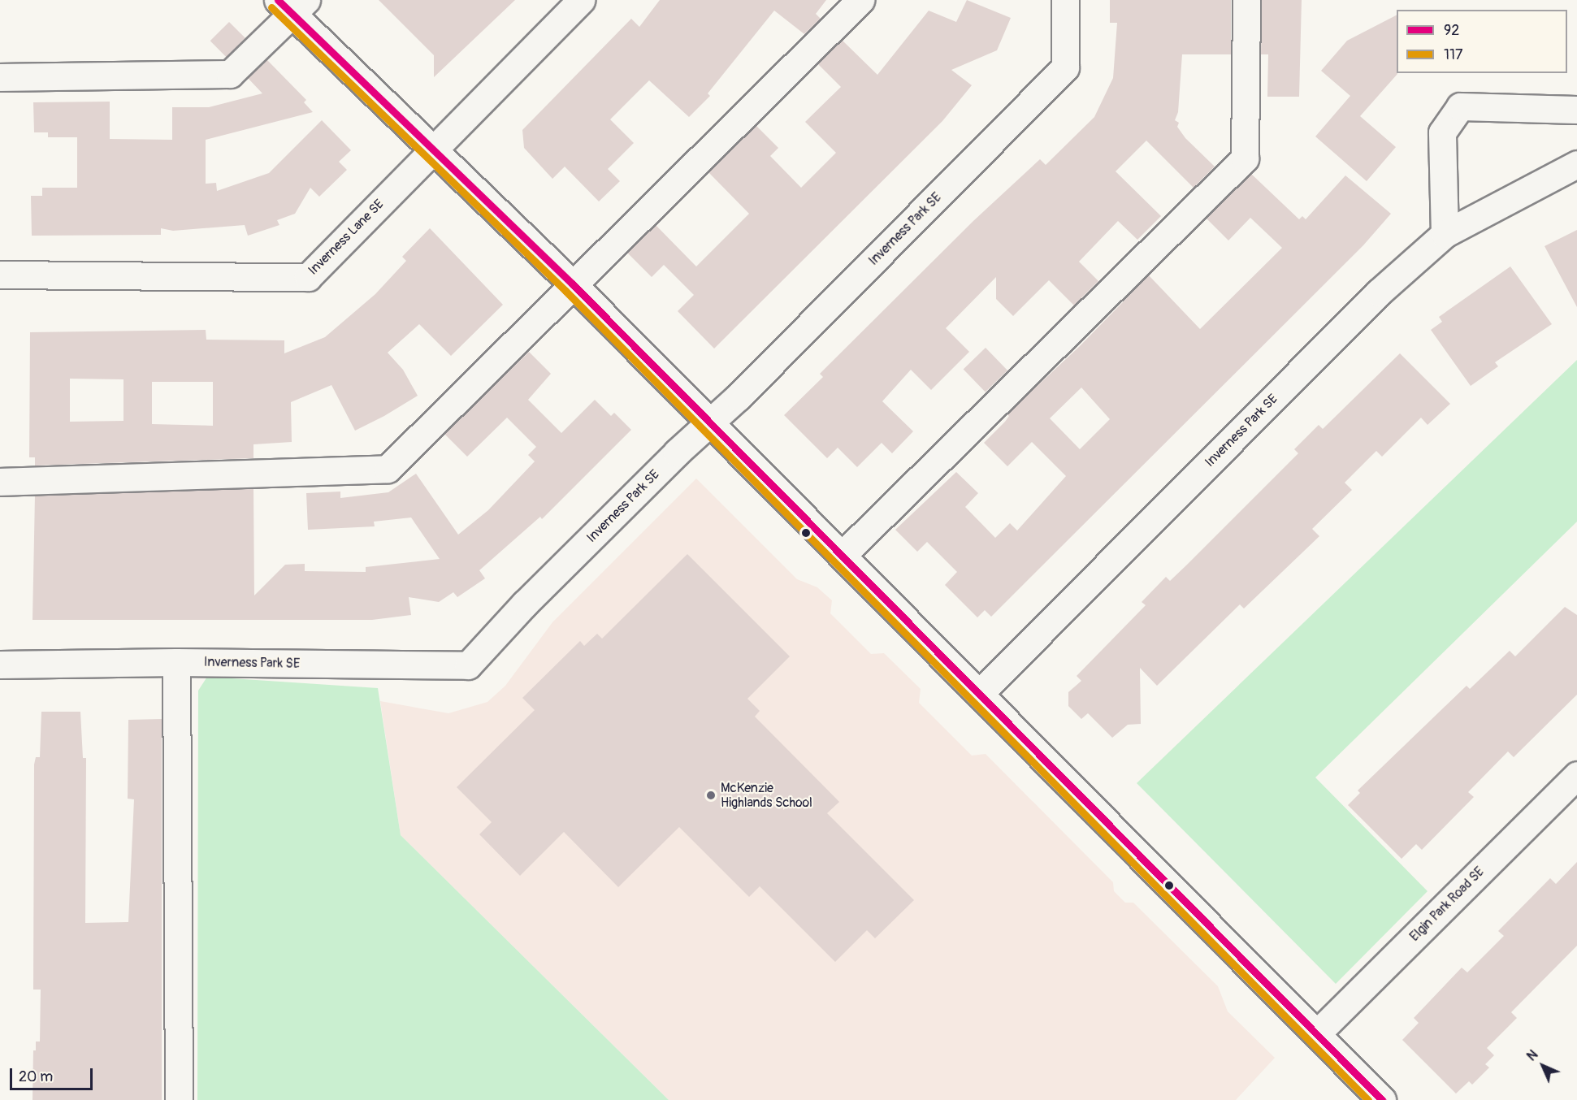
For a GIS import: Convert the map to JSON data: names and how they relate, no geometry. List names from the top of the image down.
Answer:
{
  "streets": {
    "street": ["Inverness Park SE", "Inverness Lane SE", "Elgin Park Road SE"]
  },
  "places": ["McKenzie Highlands School"],
  "lines": ["transit line 92", "transit line 117"],
  "legend": ["92", "117"],
  "scale_bar": "20 m",
  "north": "top left"
}
